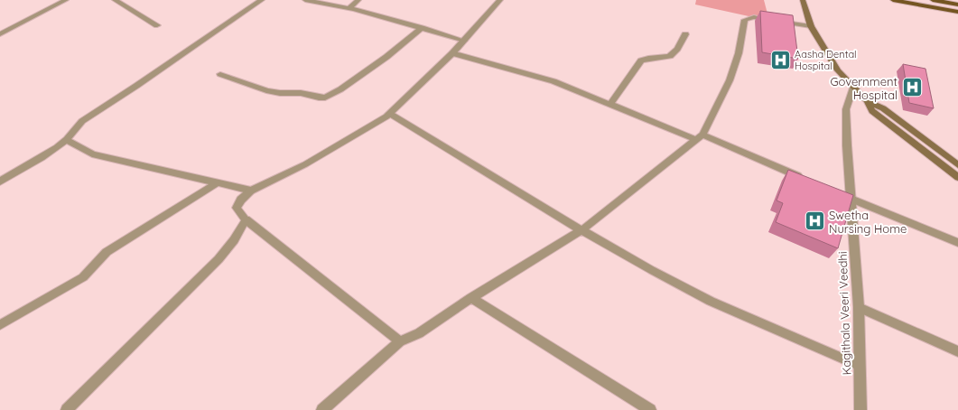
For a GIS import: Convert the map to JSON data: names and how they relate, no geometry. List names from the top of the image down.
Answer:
{
  "streets": {
    "street": ["Kagithala Veeri Veedhi"]
  },
  "places": {
    "hospital": ["Aasha Dental Hospital", "Government Hospital", "Swetha Nursing Home"]
  }
}
